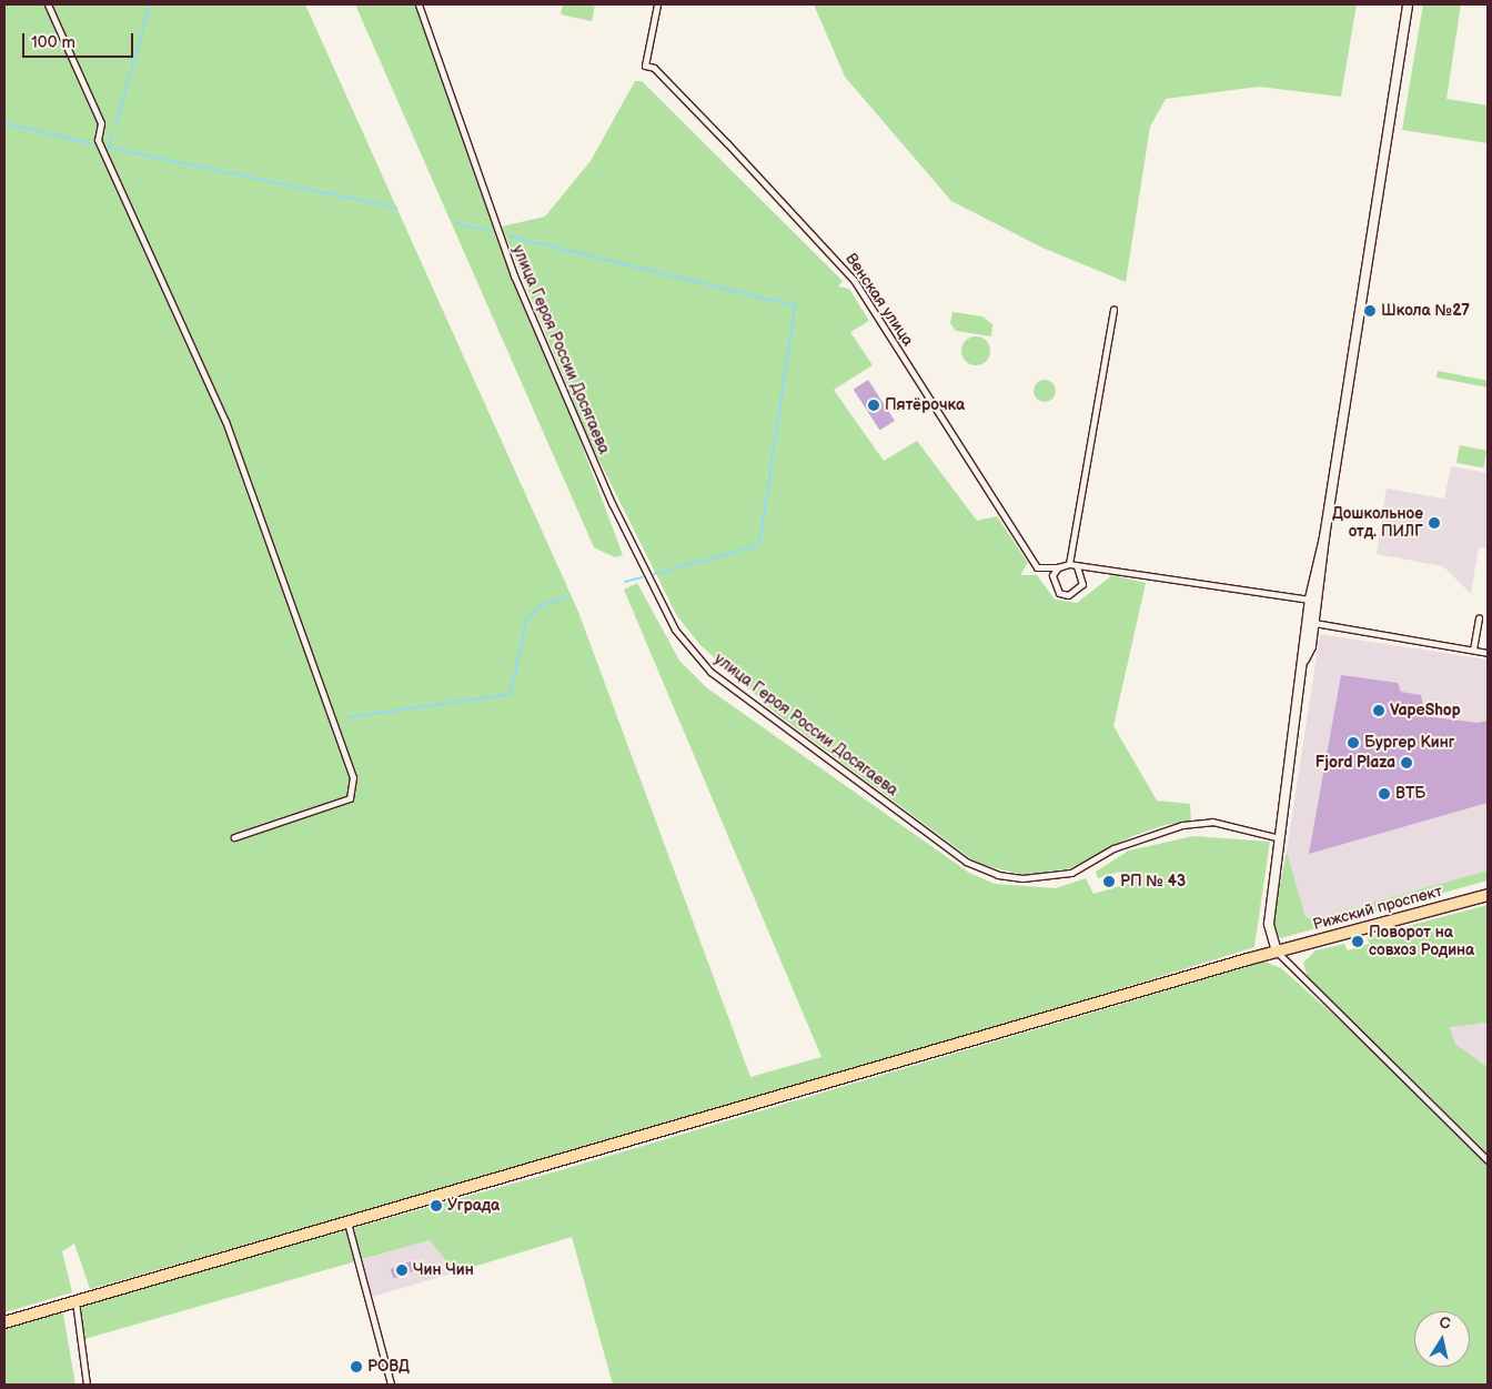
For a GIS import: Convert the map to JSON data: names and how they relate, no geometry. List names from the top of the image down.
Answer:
{
  "streets": {
    "highway": ["Рижский проспект"],
    "street": ["Венская улица", "улица Героя России Досягаева"]
  },
  "places": [
    "Школа №27",
    "Пятёрочка",
    "Дошкольное отд. ПИЛГ",
    "VapeShop",
    "Бургер Кинг",
    "Fjord Plaza",
    "ВТБ",
    "РП № 43",
    "Поворот на совхоз Родина",
    "Уграда",
    "Чин Чин",
    "РОВД"
  ],
  "scale_bar": "100 m",
  "north": "top"
}
